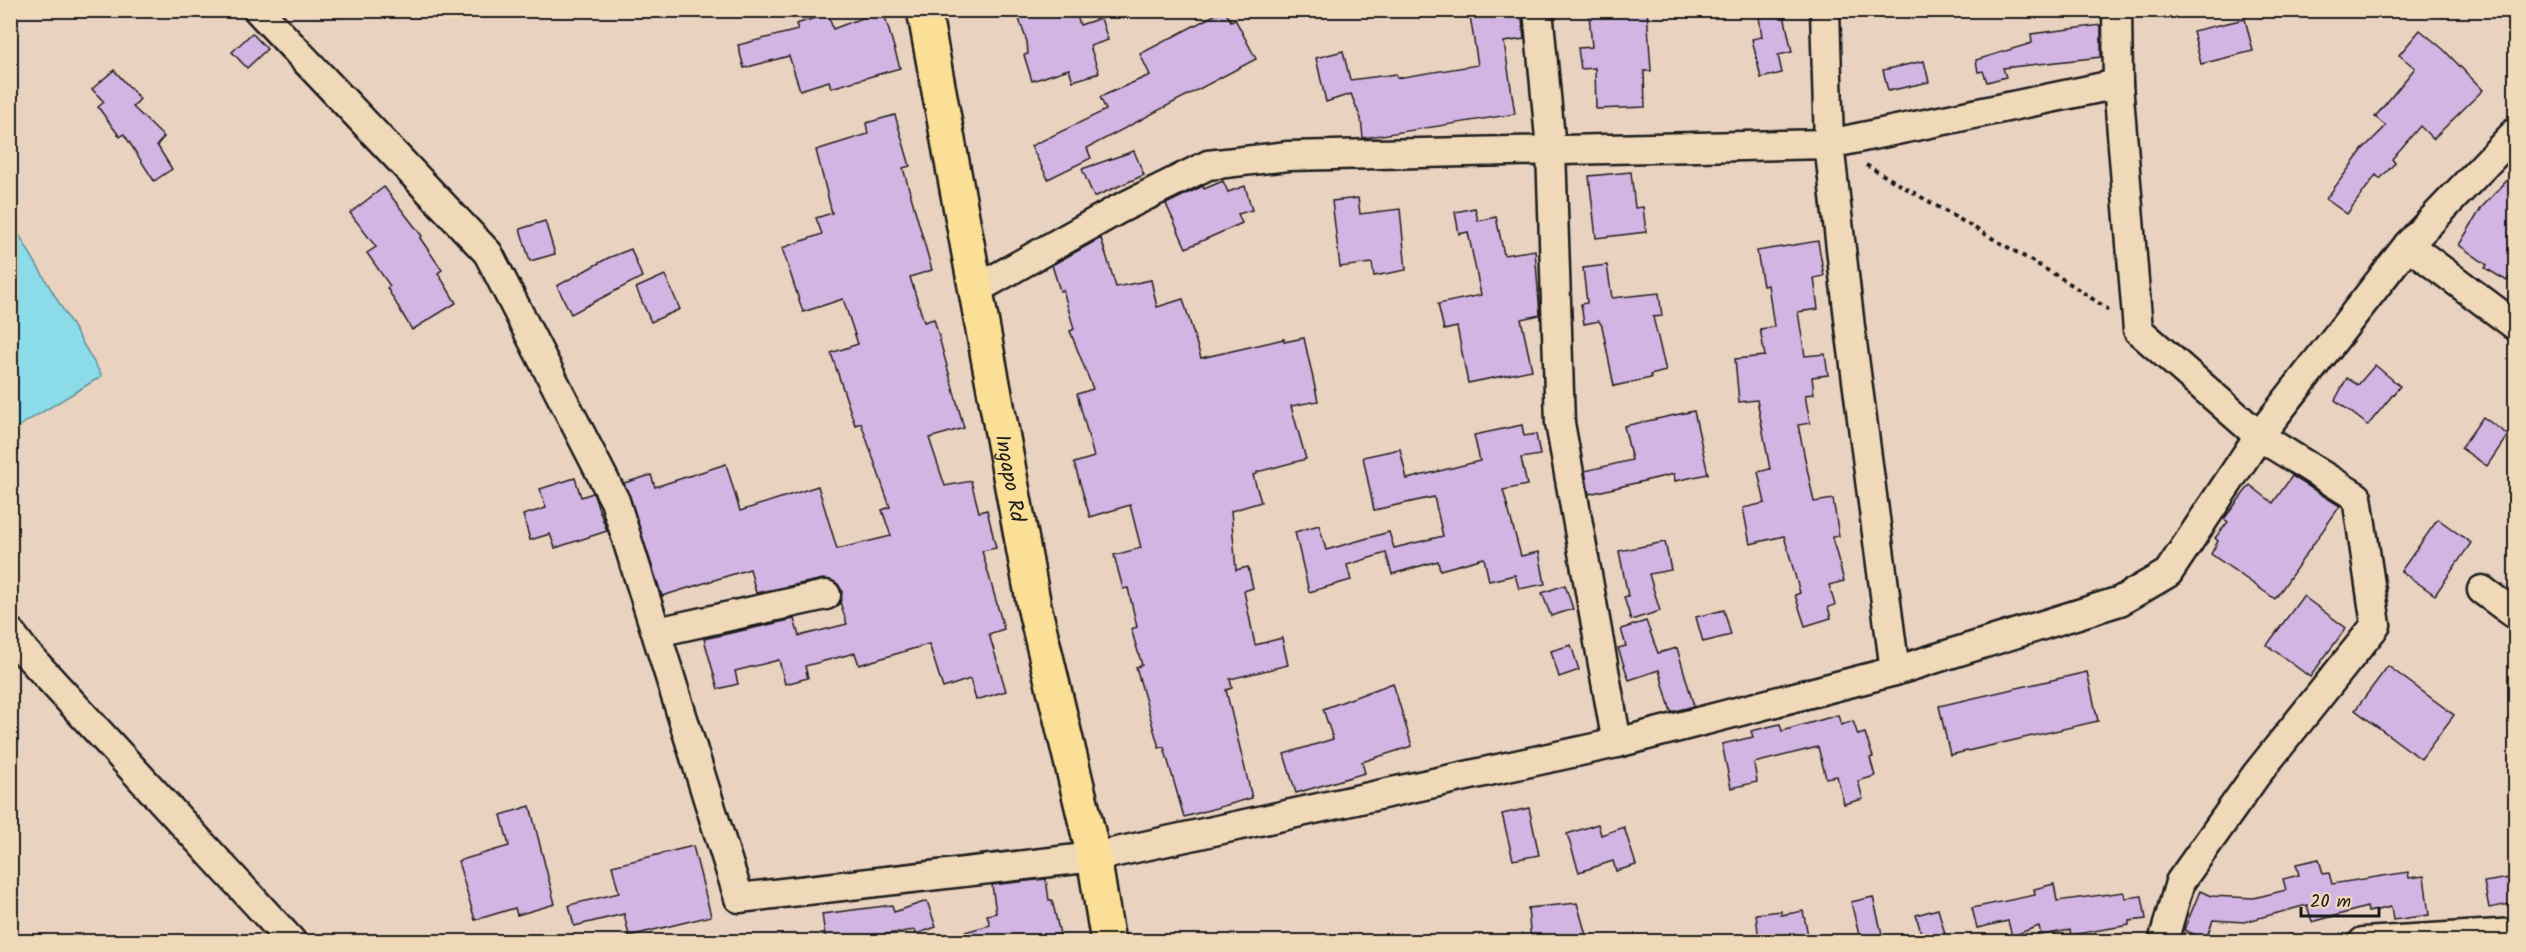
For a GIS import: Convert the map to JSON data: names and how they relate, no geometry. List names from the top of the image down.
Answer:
{
  "streets": {
    "main road": ["Ingapo Rd"]
  },
  "scale_bar": "20 m"
}
